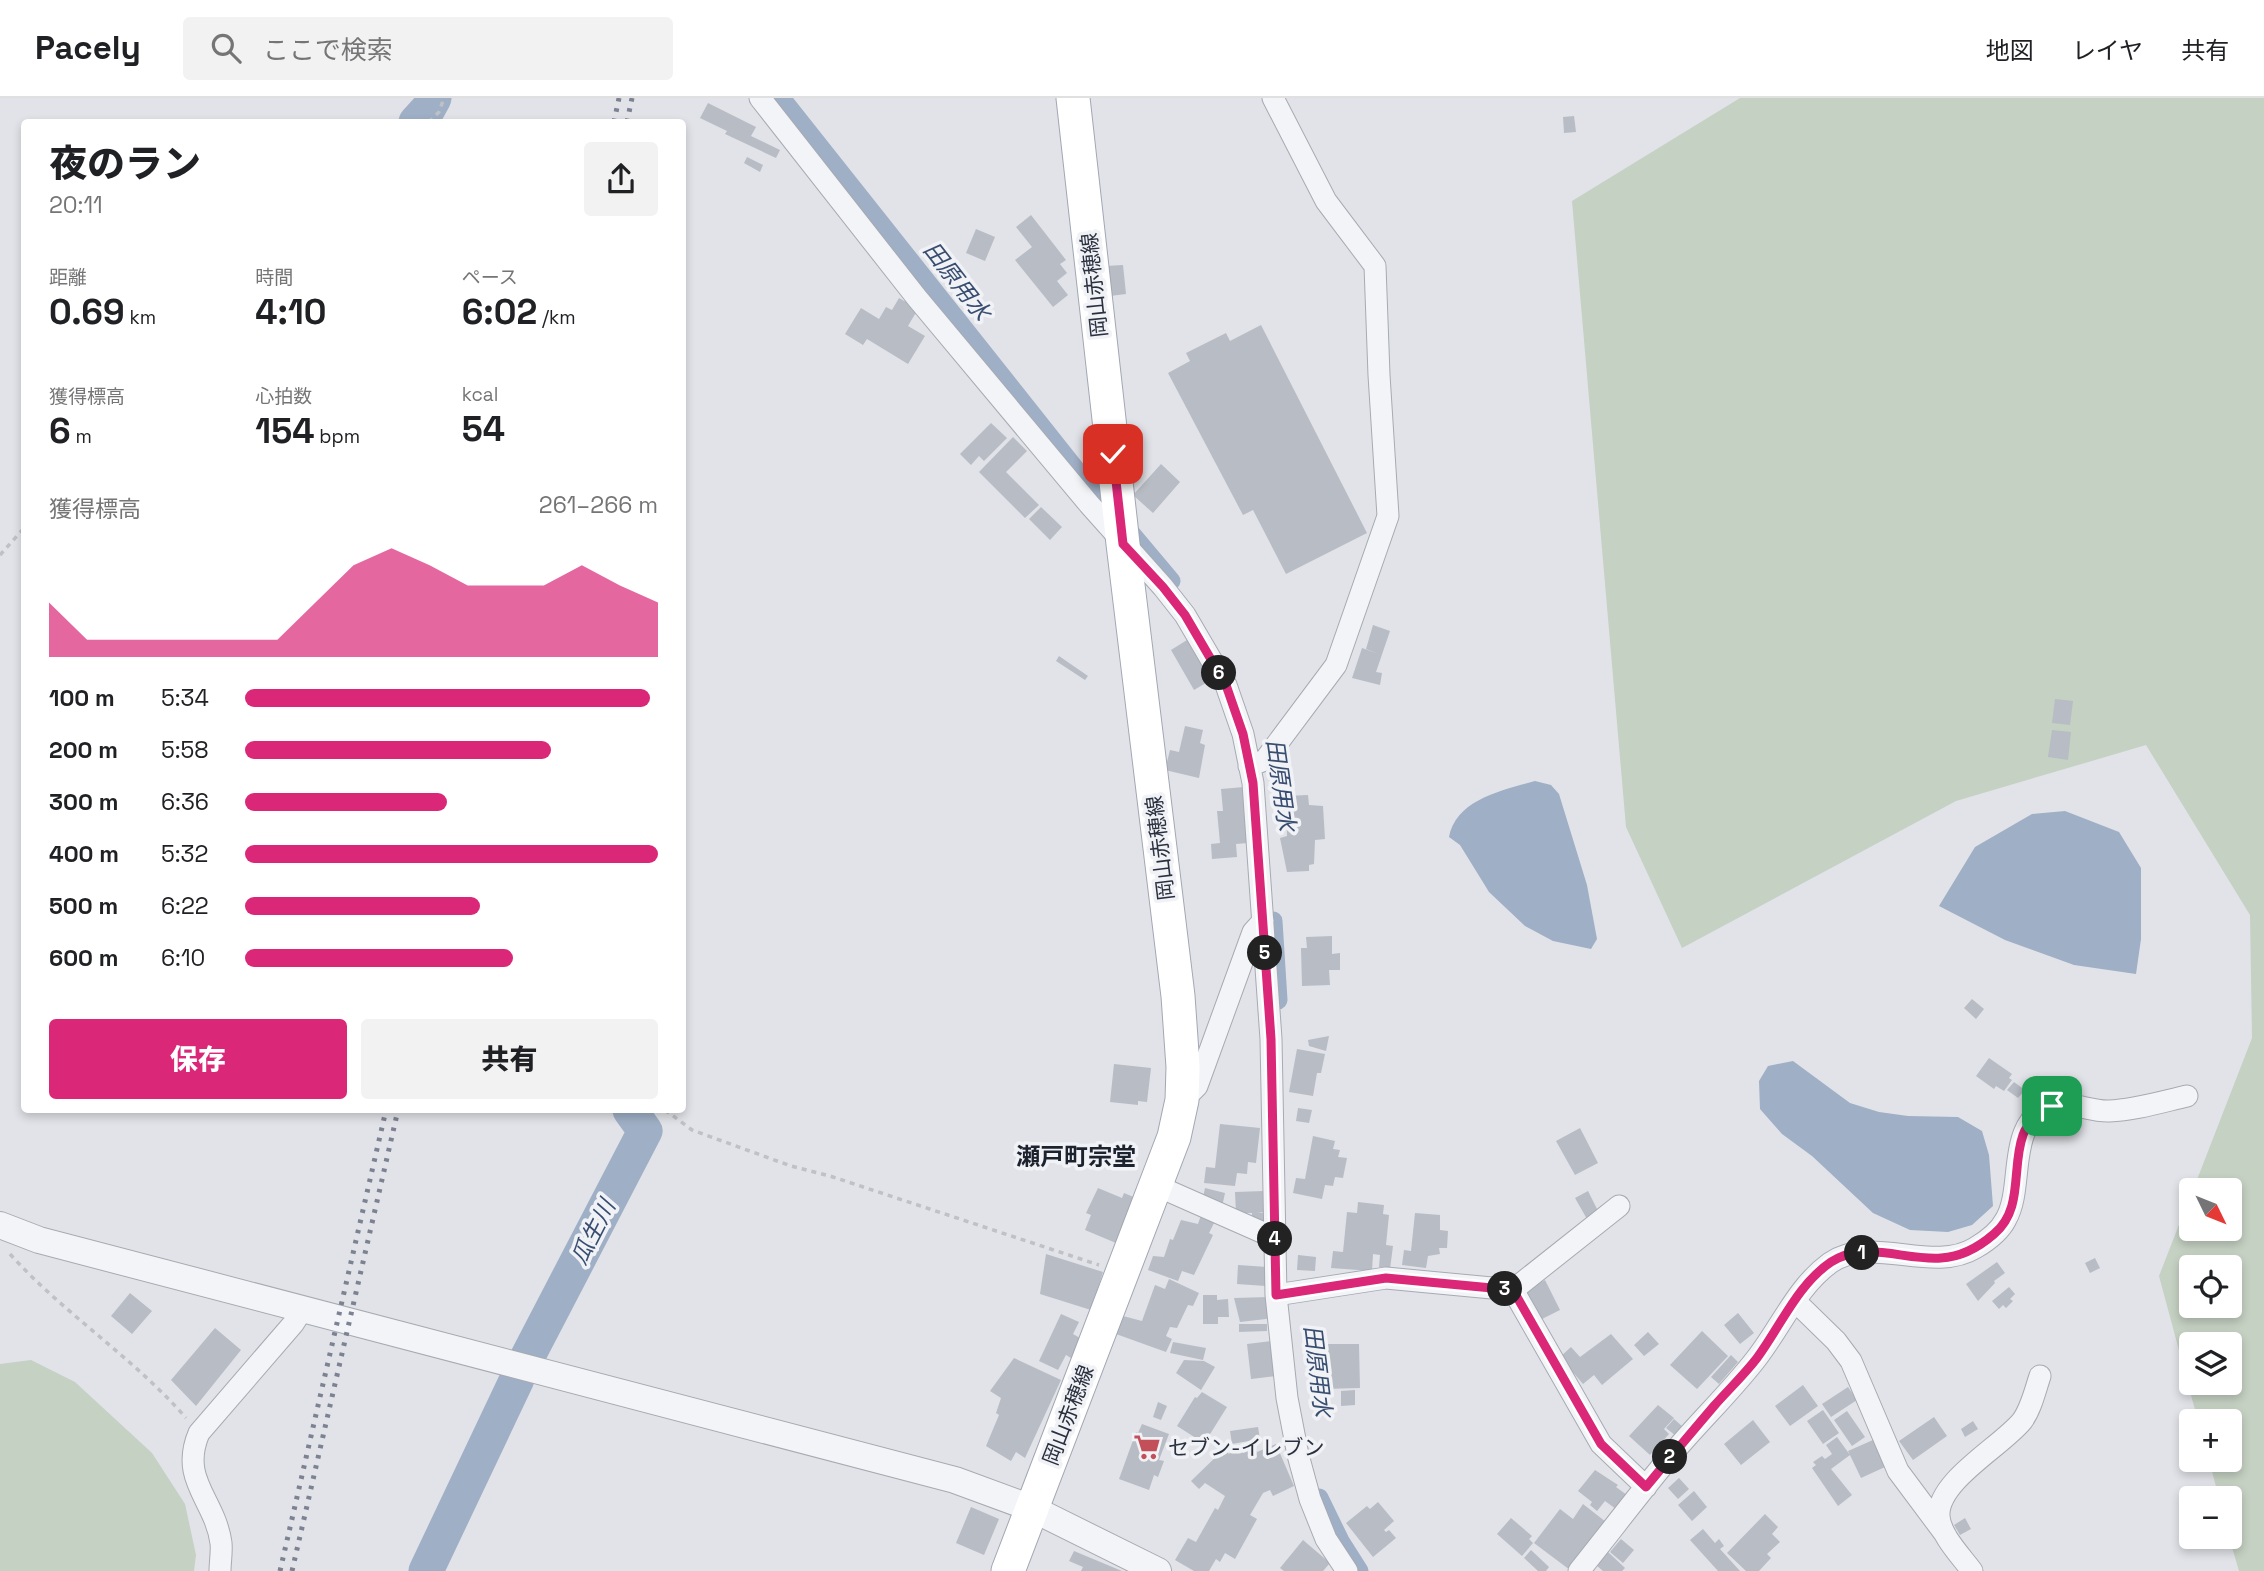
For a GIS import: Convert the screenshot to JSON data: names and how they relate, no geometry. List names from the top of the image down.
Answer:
{
  "streets": {
    "main road": ["岡山赤穂線"]
  },
  "districts": ["瀬戸町宗堂"],
  "water": ["田原用水", "瓜生川"],
  "places": {
    "supermarket": ["セブン-イレブン"]
  },
  "north": "bottom right",
  "page": {
    "header": "Pacely",
    "search": "ここで検索",
    "nav": ["地図", "レイヤ", "共有"],
    "heading": ["夜のラン", "20:11"],
    "stats": [
      ["距離", "0.69 km"],
      ["時間", "4:10"],
      ["ペース", "6:02 /km"],
      ["獲得標高", "6 m"],
      ["心拍数", "154 bpm"],
      ["kcal", "54"]
    ],
    "chart": ["獲得標高", "261–266 m"],
    "pins": [
      "6",
      "5",
      "4",
      "1",
      "3",
      "2"
    ],
    "list": [
      {
        "name": "100 m",
        "note": "5:34"
      },
      {
        "name": "200 m",
        "note": "5:58"
      },
      {
        "name": "300 m",
        "note": "6:36"
      },
      {
        "name": "400 m",
        "note": "5:32"
      },
      {
        "name": "500 m",
        "note": "6:22"
      },
      {
        "name": "600 m",
        "note": "6:10"
      }
    ],
    "buttons": ["保存", "共有"],
    "map_buttons": ["+", "−"]
  }
}
